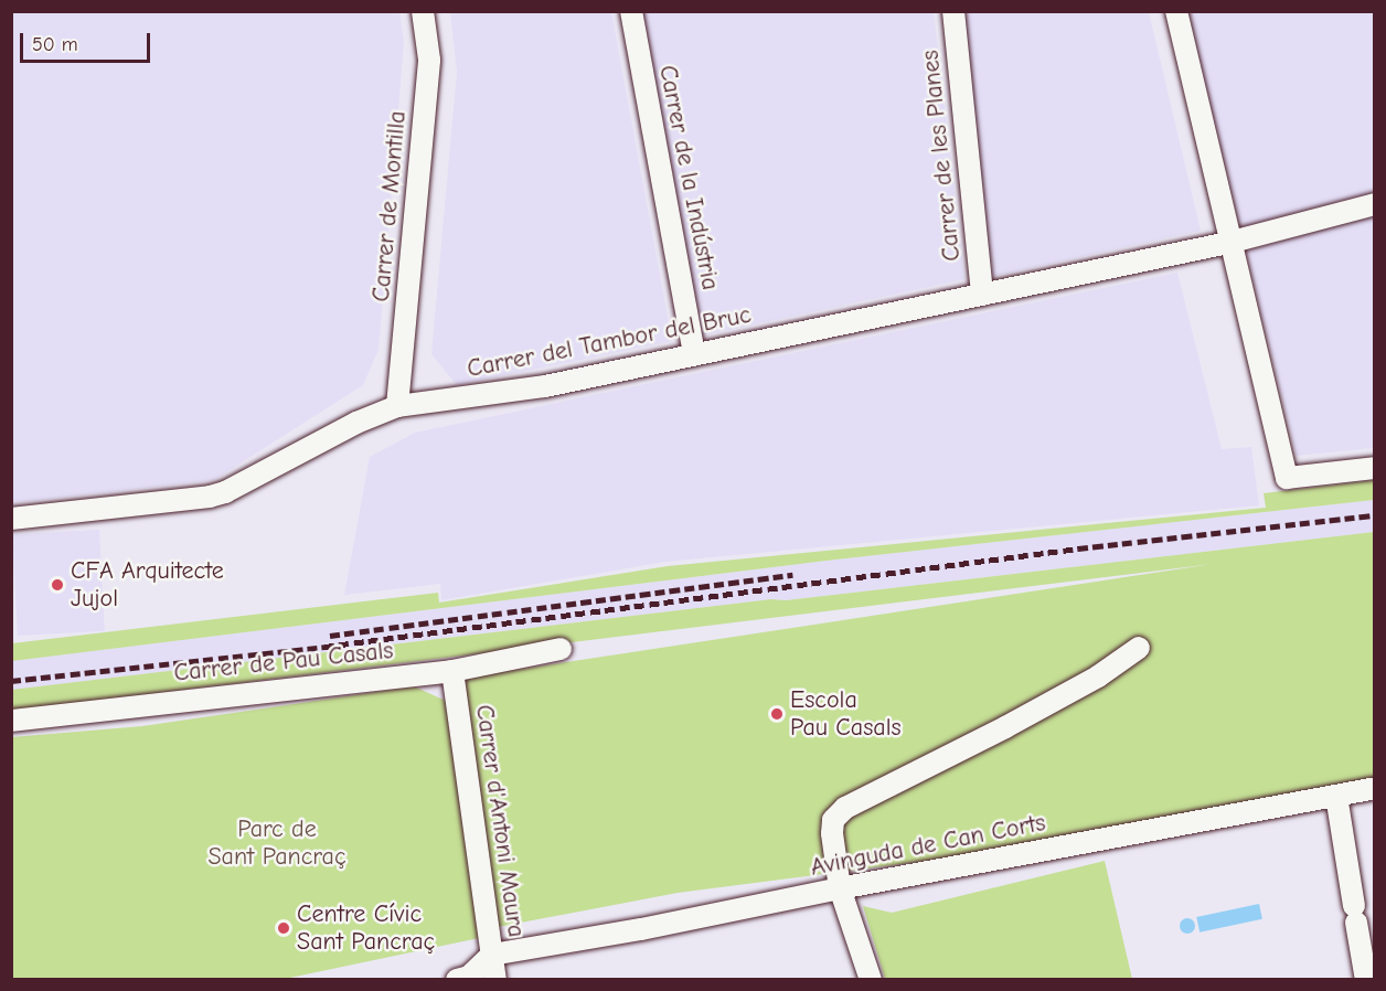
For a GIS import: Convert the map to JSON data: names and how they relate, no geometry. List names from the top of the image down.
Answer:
{
  "streets": {
    "street": [
      "Carrer de les Planes",
      "Carrer de la Indústria",
      "Carrer de Montilla",
      "Carrer del Tambor del Bruc",
      "Carrer de Pau Casals",
      "Carrer d'Antoni Maura",
      "Avinguda de Can Corts"
    ]
  },
  "crossings": [
    ["Carrer de les Planes", "Carrer del Tambor del Bruc"],
    ["Carrer de la Indústria", "Carrer del Tambor del Bruc"],
    ["Carrer de Montilla", "Carrer del Tambor del Bruc"],
    ["Carrer de Pau Casals", "Carrer d'Antoni Maura"],
    ["Carrer d'Antoni Maura", "Avinguda de Can Corts"]
  ],
  "parks": ["Parc de Sant Pancraç"],
  "places": ["CFA Arquitecte Jujol", "Escola Pau Casals", "Centre Cívic Sant Pancraç"],
  "scale_bar": "50 m"
}
